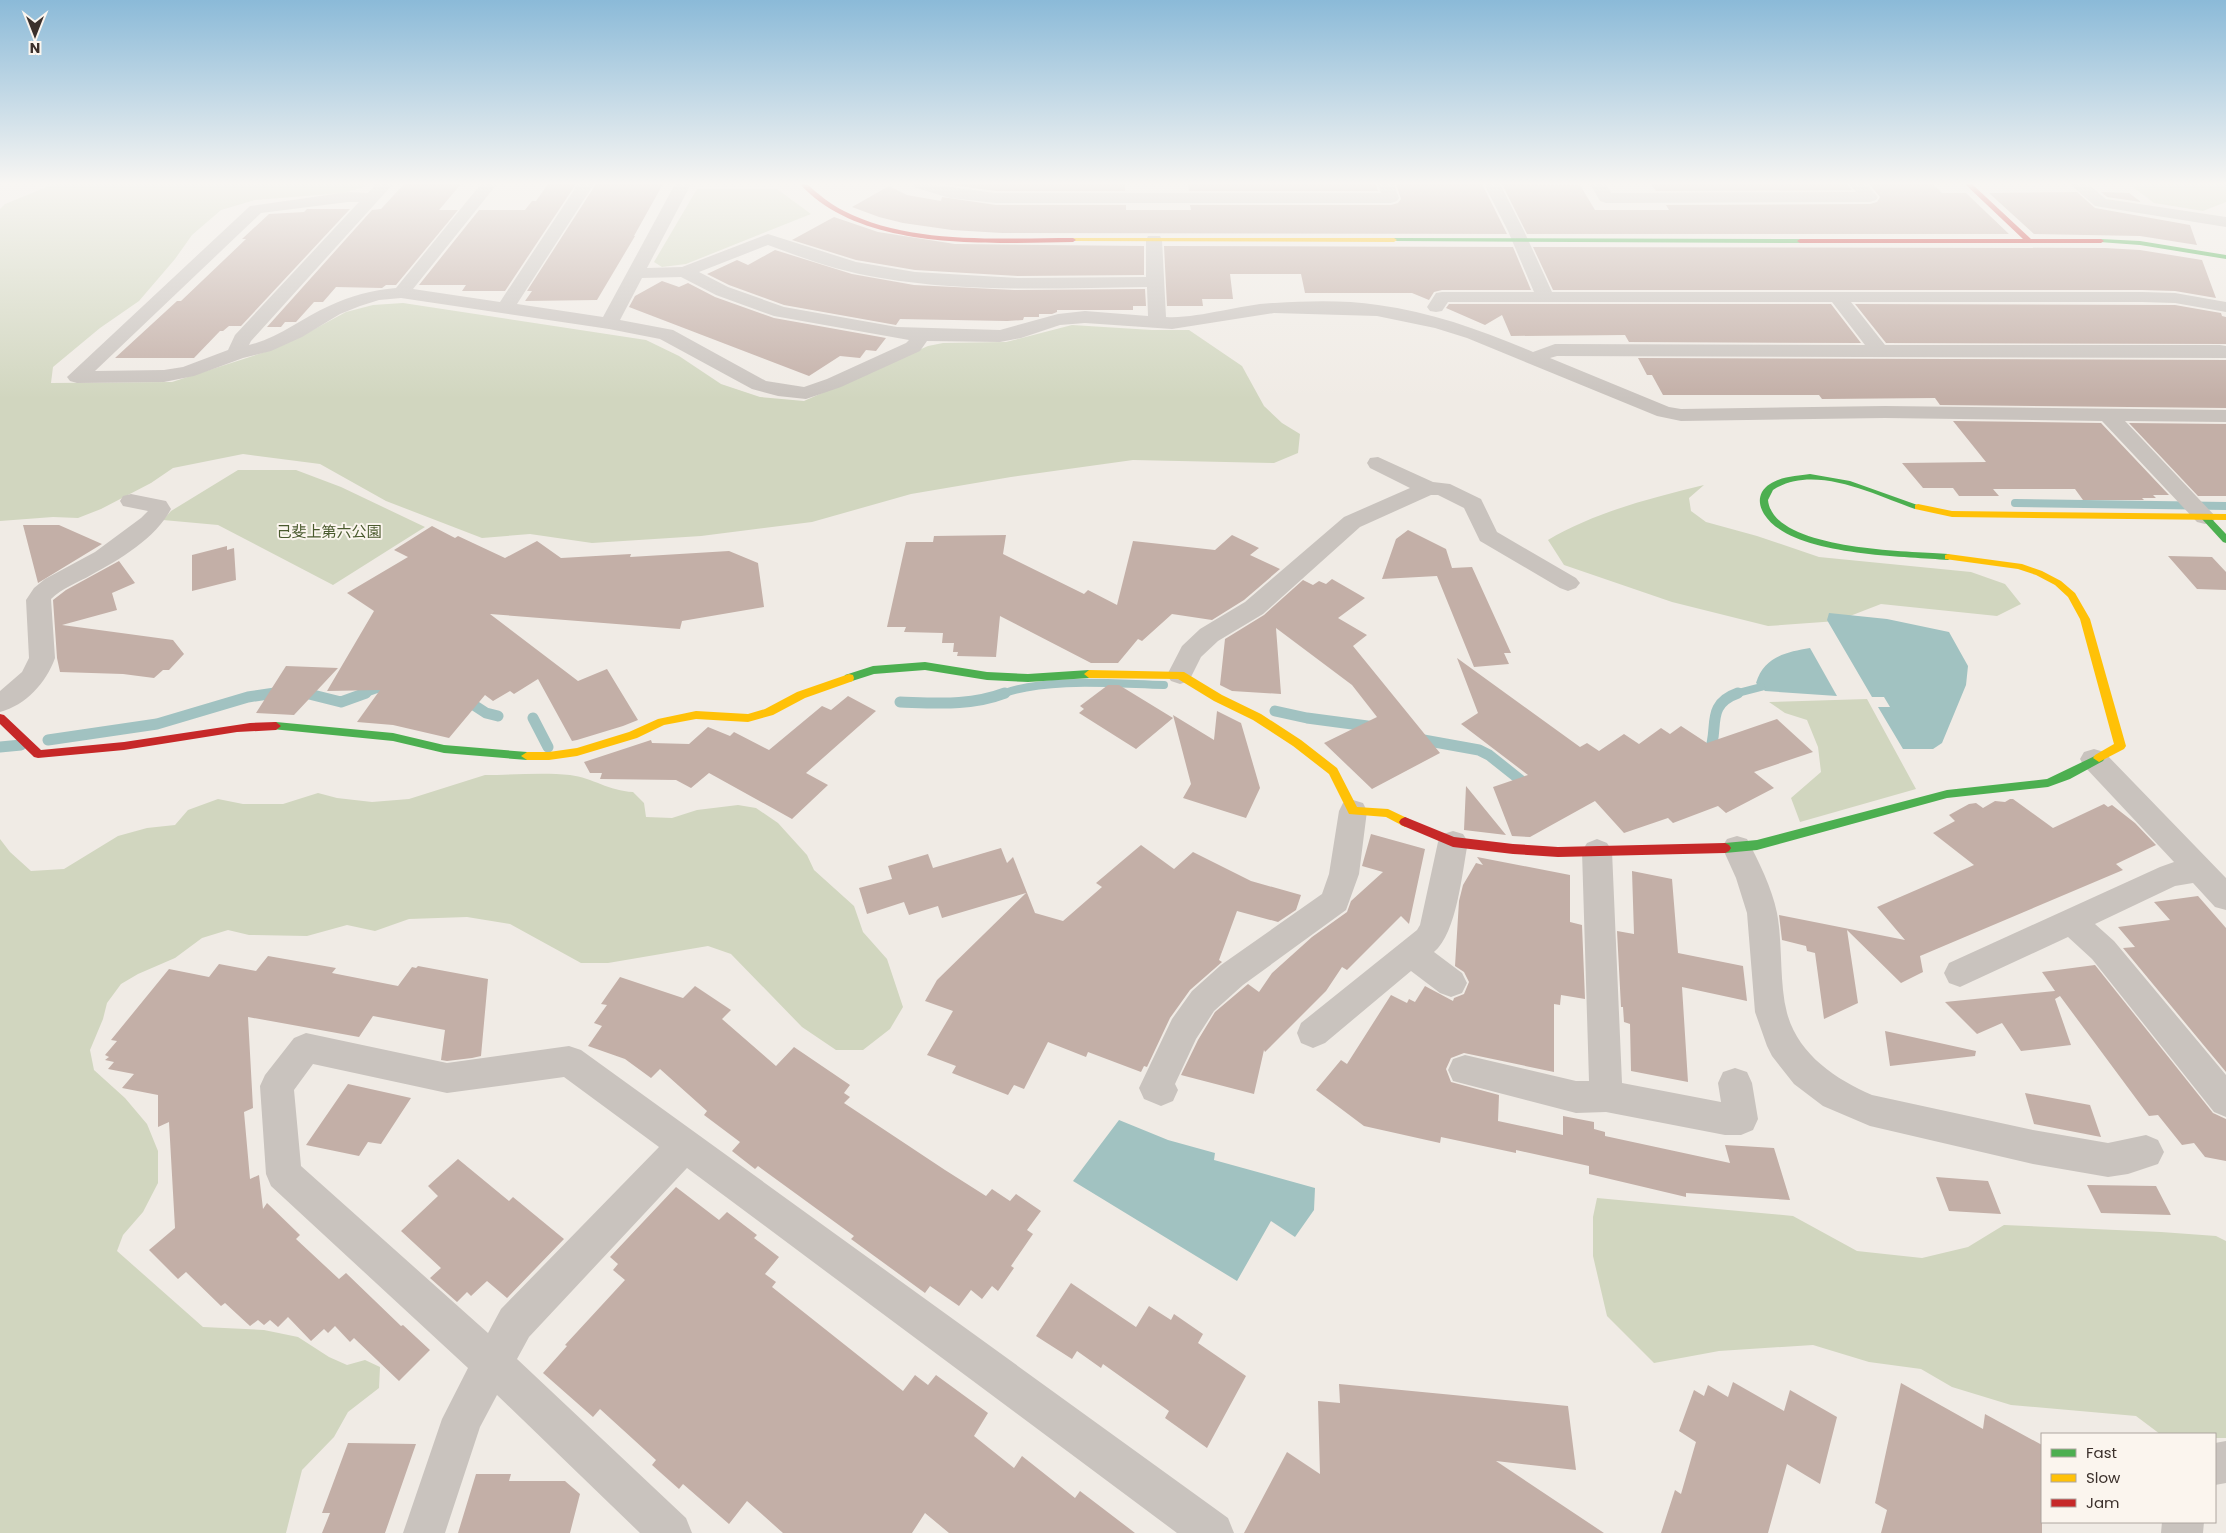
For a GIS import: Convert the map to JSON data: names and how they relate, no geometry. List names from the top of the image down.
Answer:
{
  "parks": ["己斐上第六公園"],
  "legend": ["Fast", "Slow", "Jam"],
  "north": "bottom"
}
